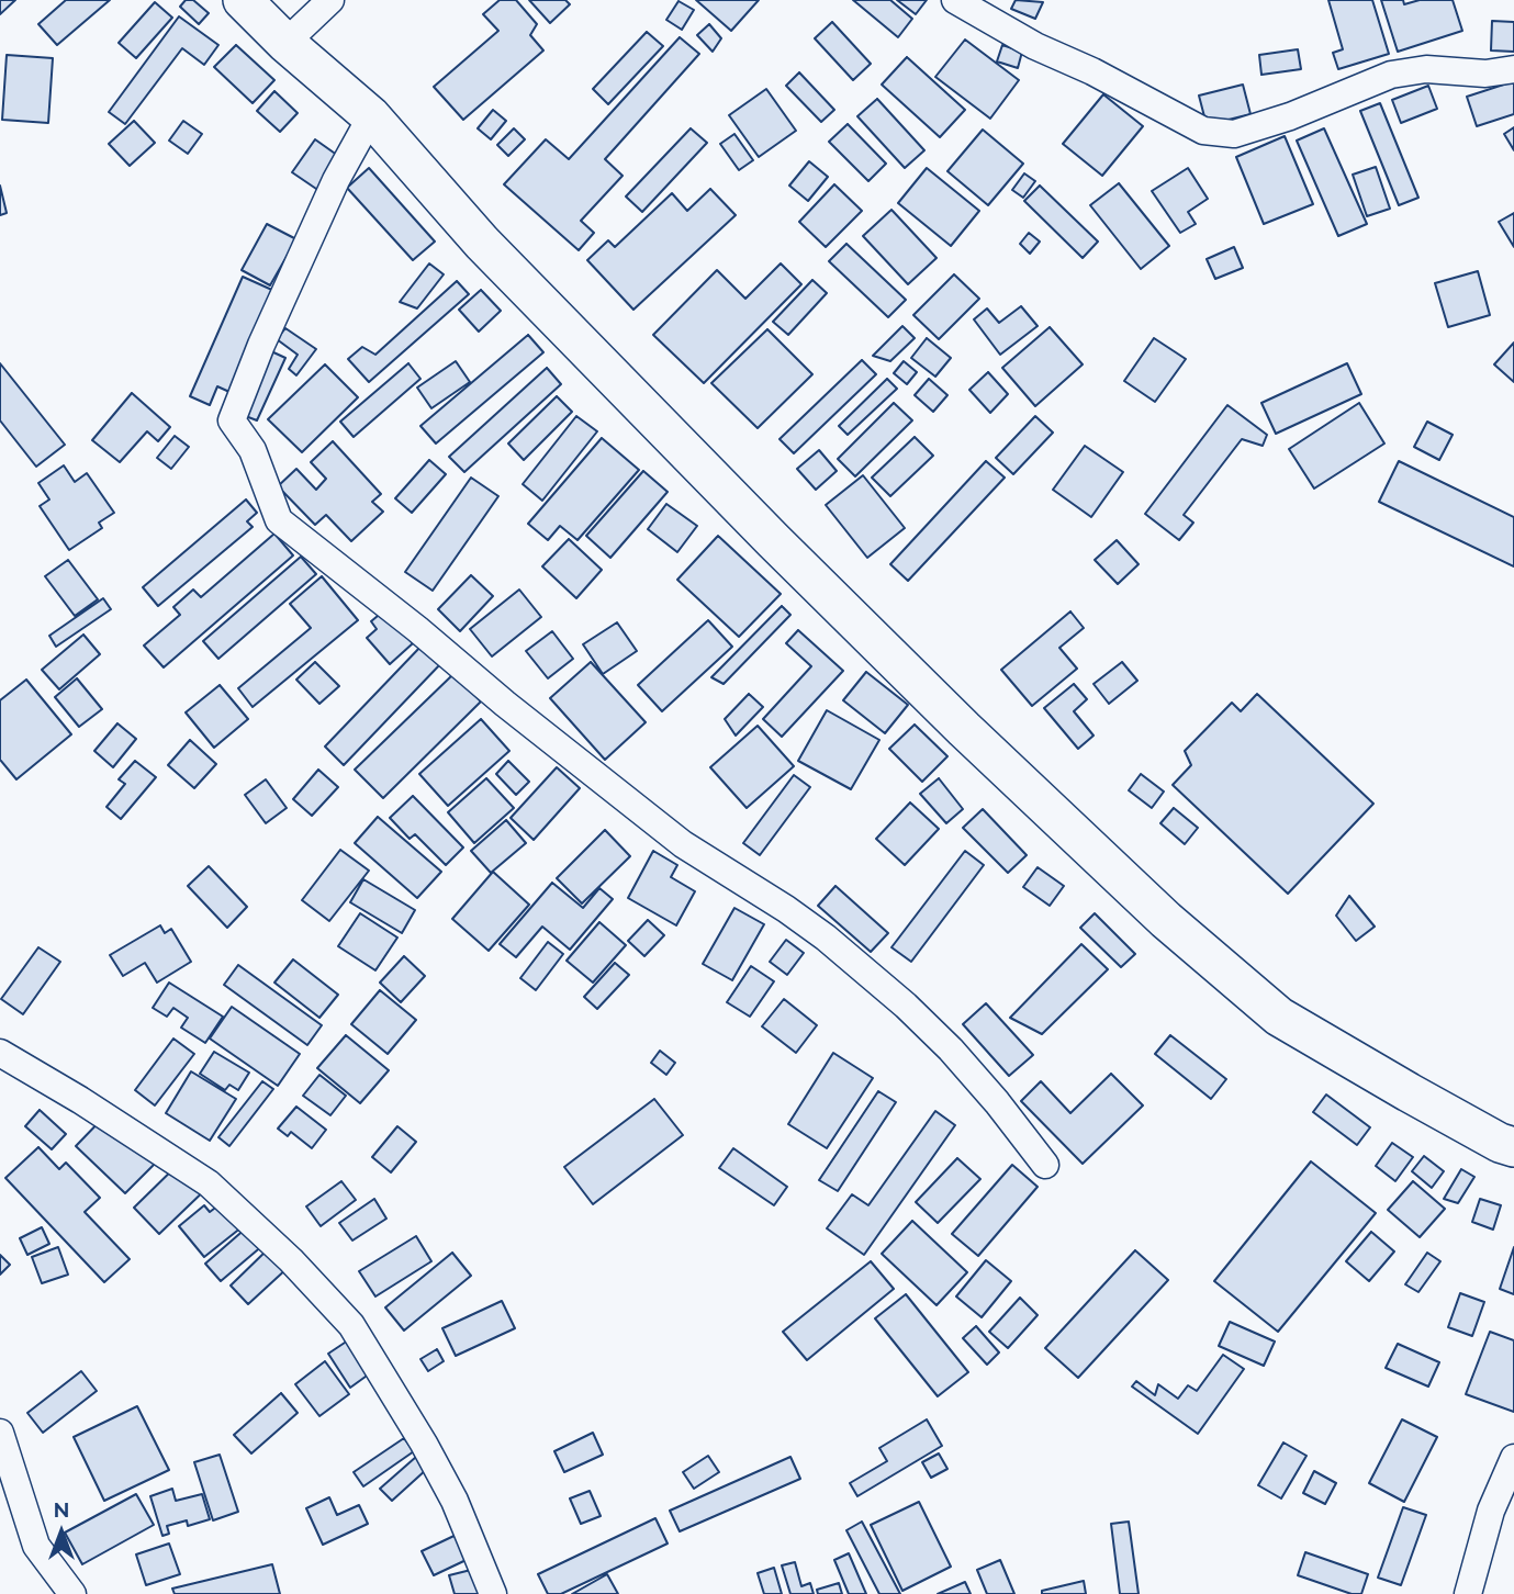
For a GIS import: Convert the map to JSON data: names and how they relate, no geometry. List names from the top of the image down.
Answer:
{
  "north": "top"
}
